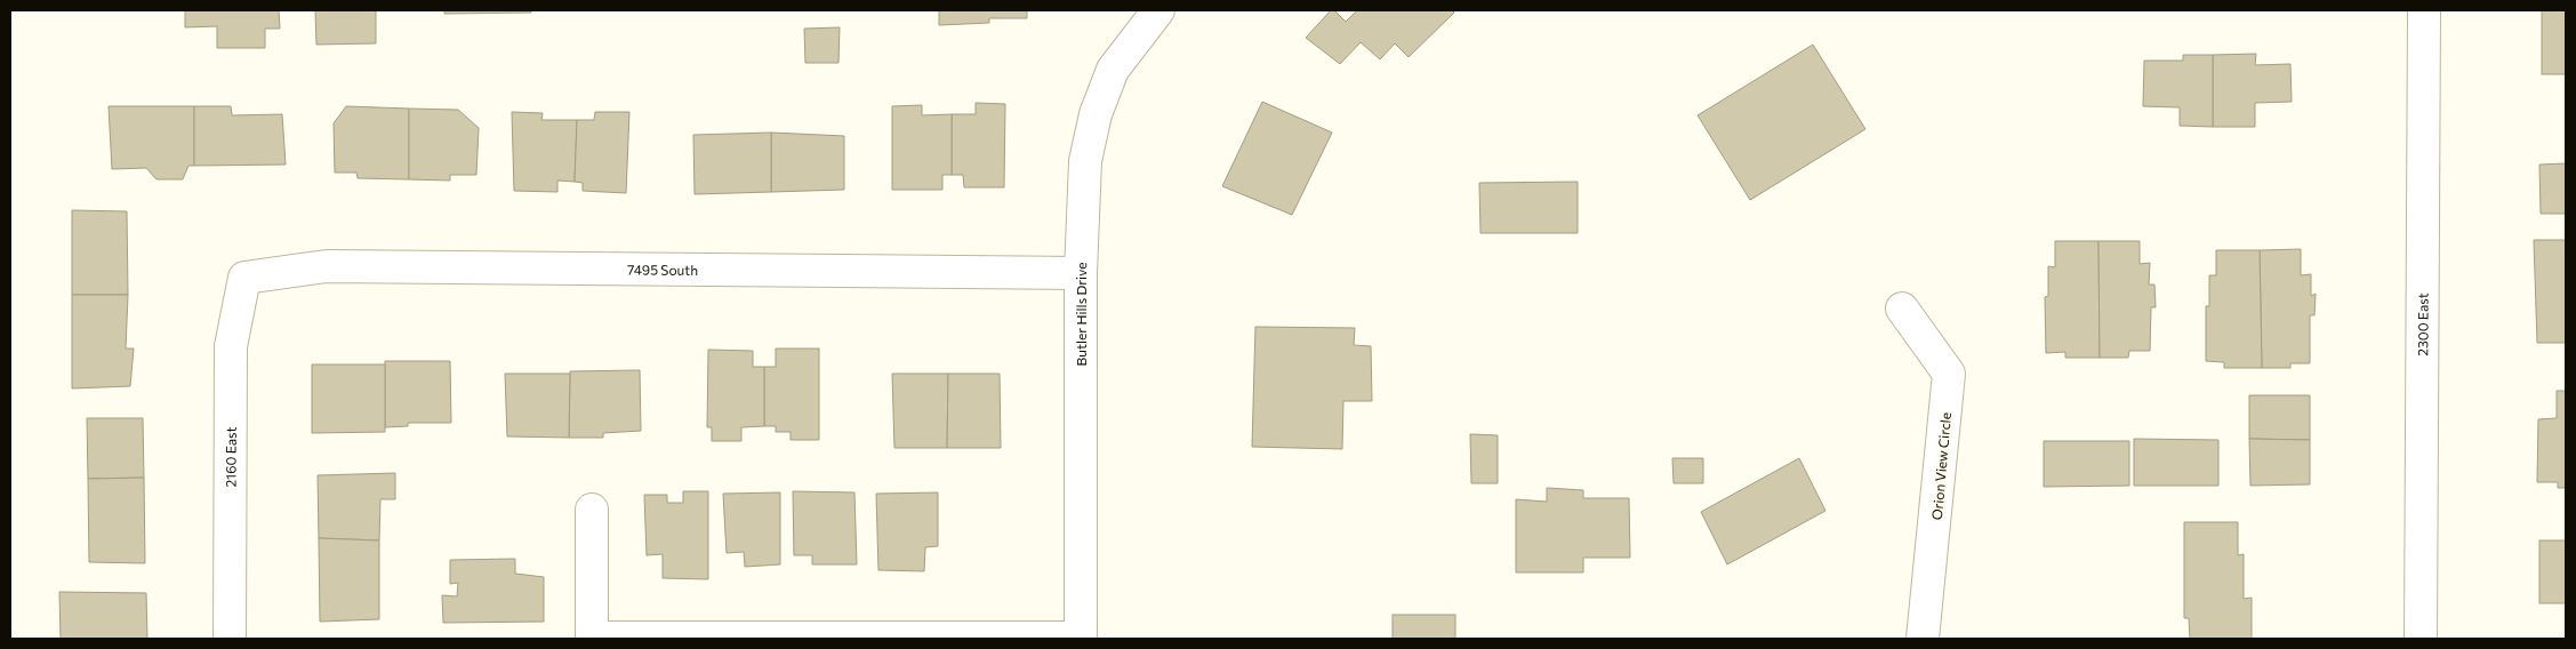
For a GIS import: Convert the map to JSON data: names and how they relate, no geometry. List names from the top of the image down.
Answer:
{
  "streets": {
    "street": [
      "7495 South",
      "Butler Hills Drive",
      "2300 East",
      "2160 East",
      "Orion View Circle"
    ]
  },
  "crossings": [
    ["7495 South", "Butler Hills Drive"],
    ["7495 South", "2160 East"]
  ]
}
